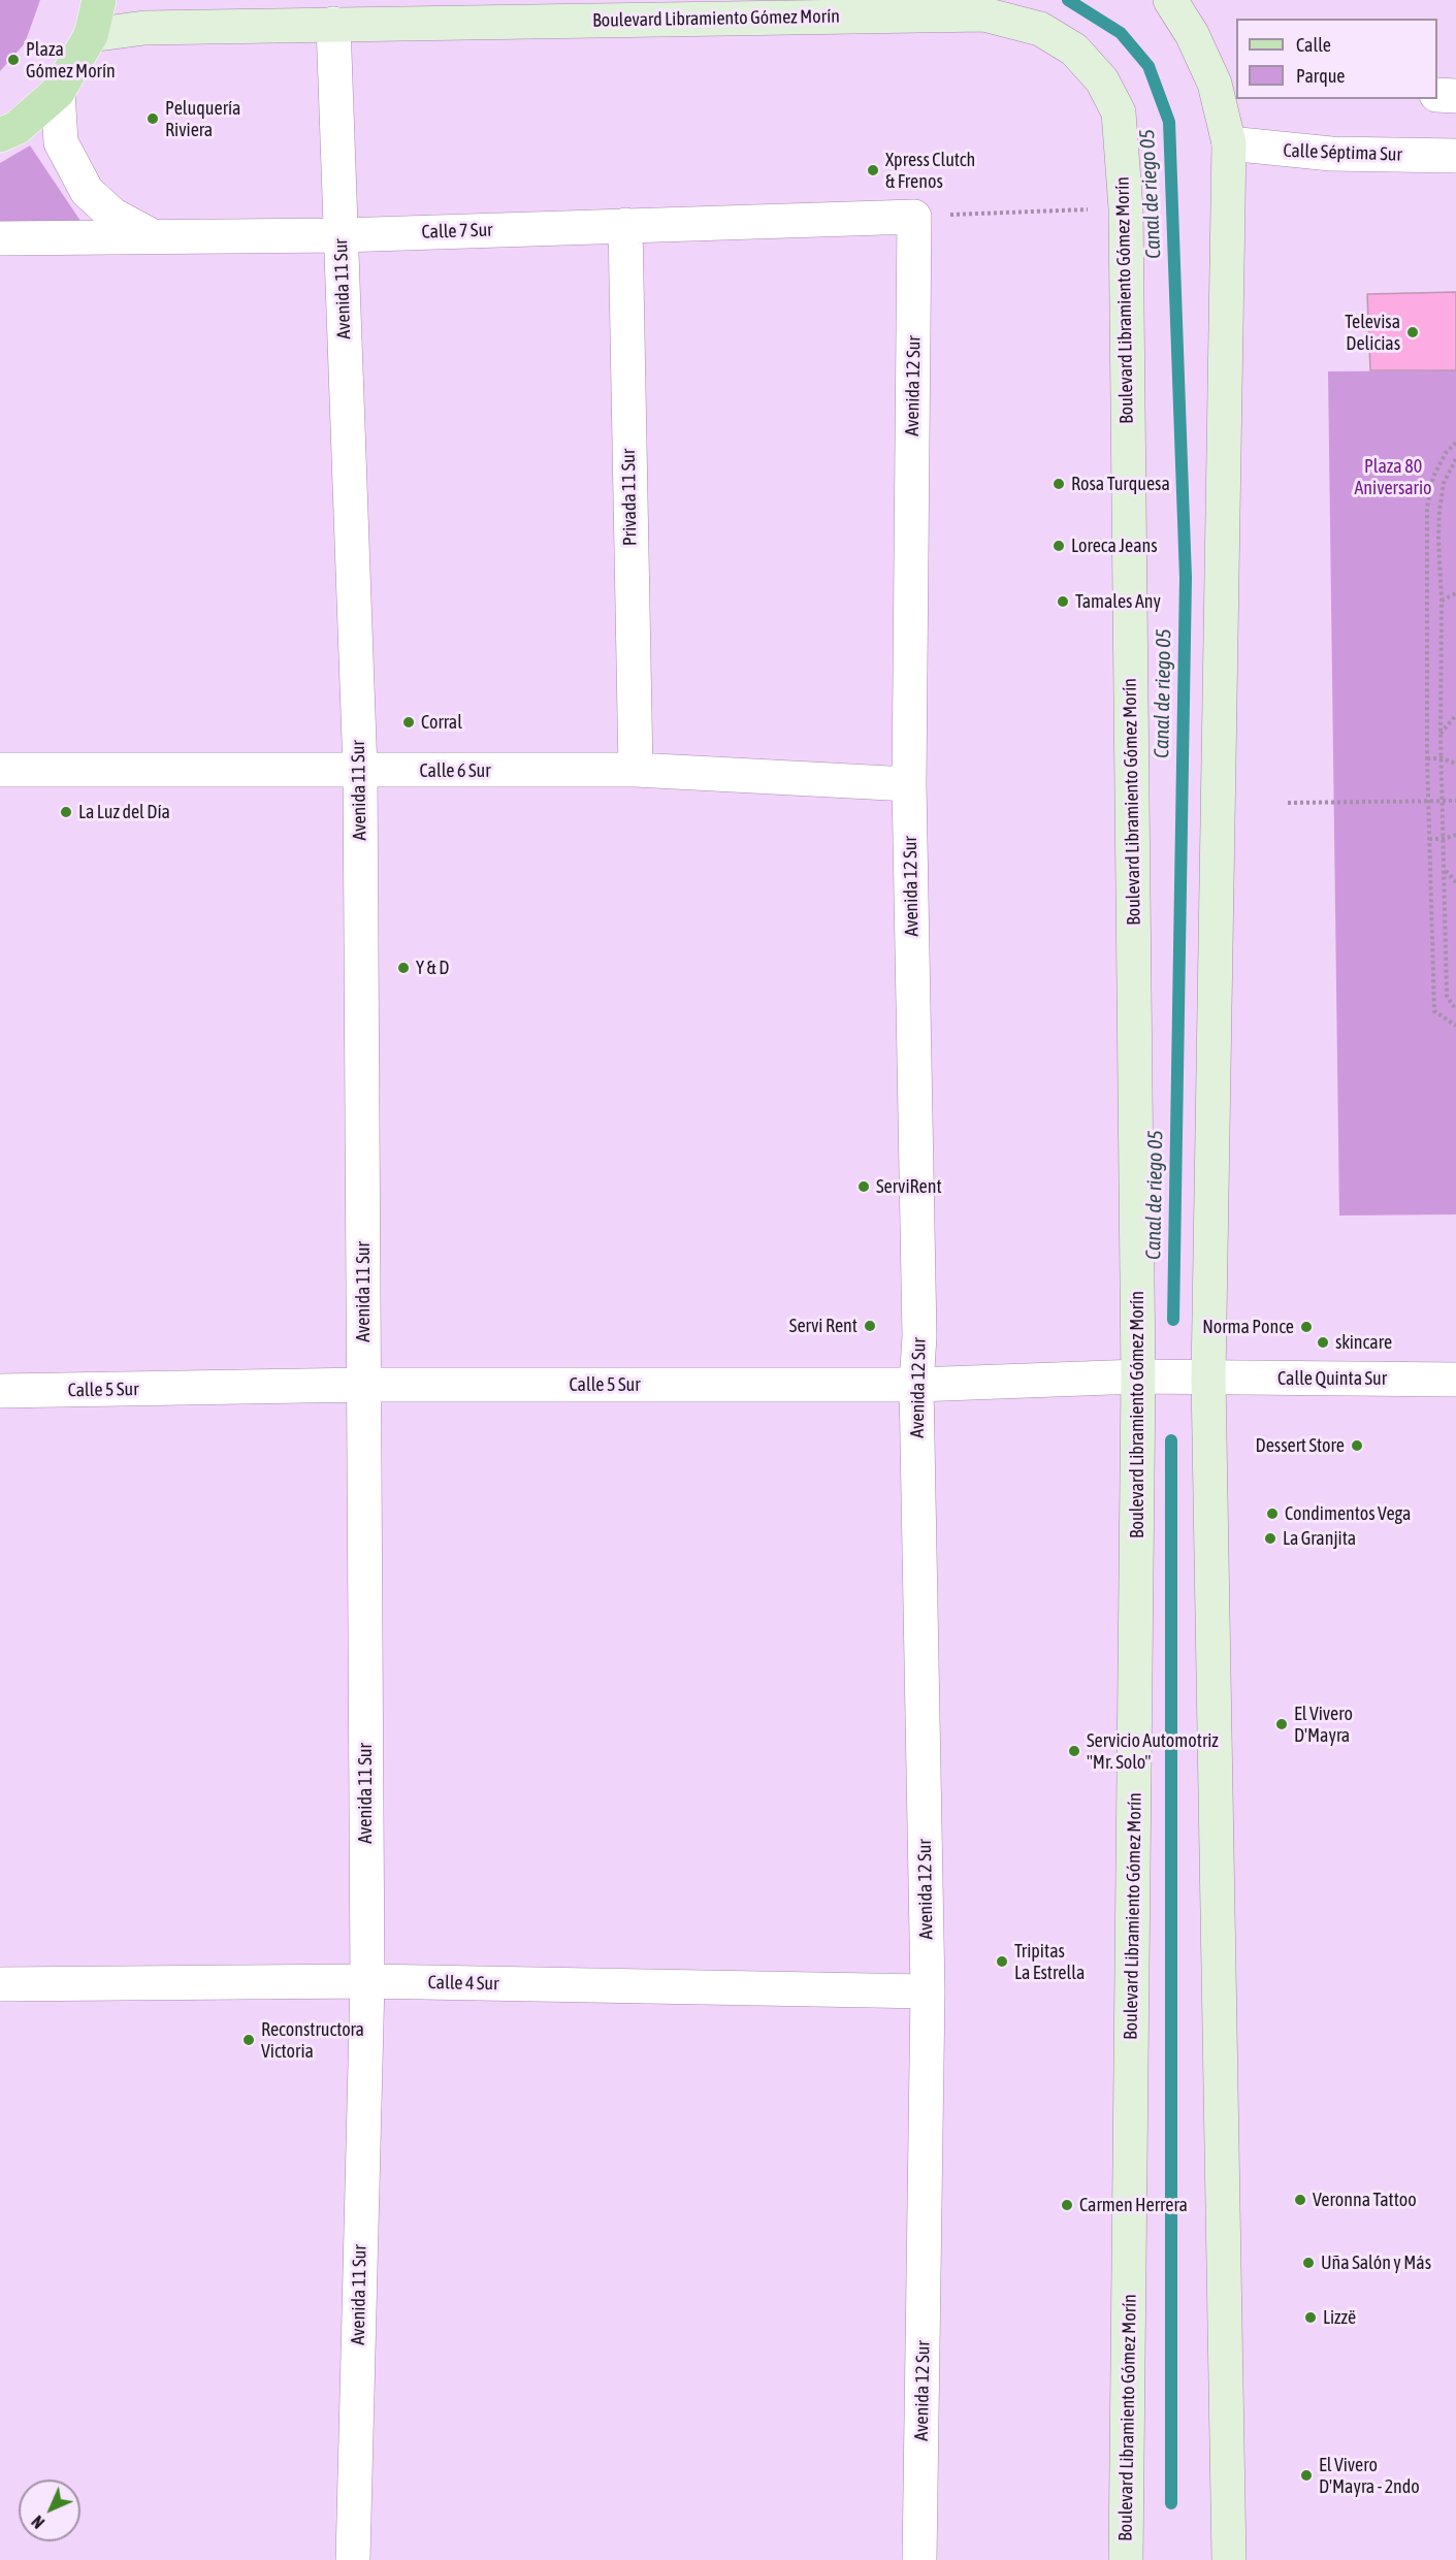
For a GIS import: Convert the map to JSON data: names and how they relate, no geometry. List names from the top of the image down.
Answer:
{
  "streets": {
    "main road": ["Boulevard Libramiento Gómez Morín"],
    "street": [
      "Calle Séptima Sur",
      "Calle 7 Sur",
      "Avenida 11 Sur",
      "Avenida 12 Sur",
      "Privada 11 Sur",
      "Calle 6 Sur",
      "Calle Quinta Sur",
      "Calle 5 Sur",
      "Calle 4 Sur"
    ]
  },
  "crossings": [
    ["Boulevard Libramiento Gómez Morín", "Avenida 11 Sur"],
    ["Boulevard Libramiento Gómez Morín", "Calle 5 Sur"],
    ["Calle 7 Sur", "Avenida 11 Sur"],
    ["Calle 7 Sur", "Avenida 12 Sur"],
    ["Calle 7 Sur", "Privada 11 Sur"],
    ["Avenida 11 Sur", "Calle 6 Sur"],
    ["Avenida 11 Sur", "Calle 5 Sur"],
    ["Avenida 11 Sur", "Calle 4 Sur"],
    ["Avenida 12 Sur", "Calle 6 Sur"],
    ["Avenida 12 Sur", "Calle 5 Sur"],
    ["Avenida 12 Sur", "Calle 4 Sur"],
    ["Privada 11 Sur", "Calle 6 Sur"],
    ["Calle Quinta Sur", "Calle 5 Sur"]
  ],
  "water": ["Canal de riego 05"],
  "parks": ["Plaza 80 Aniversario"],
  "places": [
    "Plaza Gómez Morín",
    "Peluquería Riviera",
    "Xpress Clutch & Frenos",
    "Televisa Delicias",
    "Rosa Turquesa",
    "Loreca Jeans",
    "Tamales Any",
    "Corral",
    "La Luz del Día",
    "Y & D",
    "ServiRent",
    "Servi Rent",
    "Norma Ponce",
    "skincare",
    "Dessert Store",
    "Condimentos Vega",
    "La Granjita",
    "El Vivero D'Mayra",
    "Servicio Automotriz \"Mr. Solo\"",
    "Tripitas La Estrella",
    "Reconstructora Victoria",
    "Veronna Tattoo",
    "Carmen Herrera",
    "Uña Salón y Más",
    "Lizzë",
    "El Vivero D'Mayra - 2ndo"
  ],
  "legend": ["Calle", "Parque"],
  "north": "bottom left"
}
